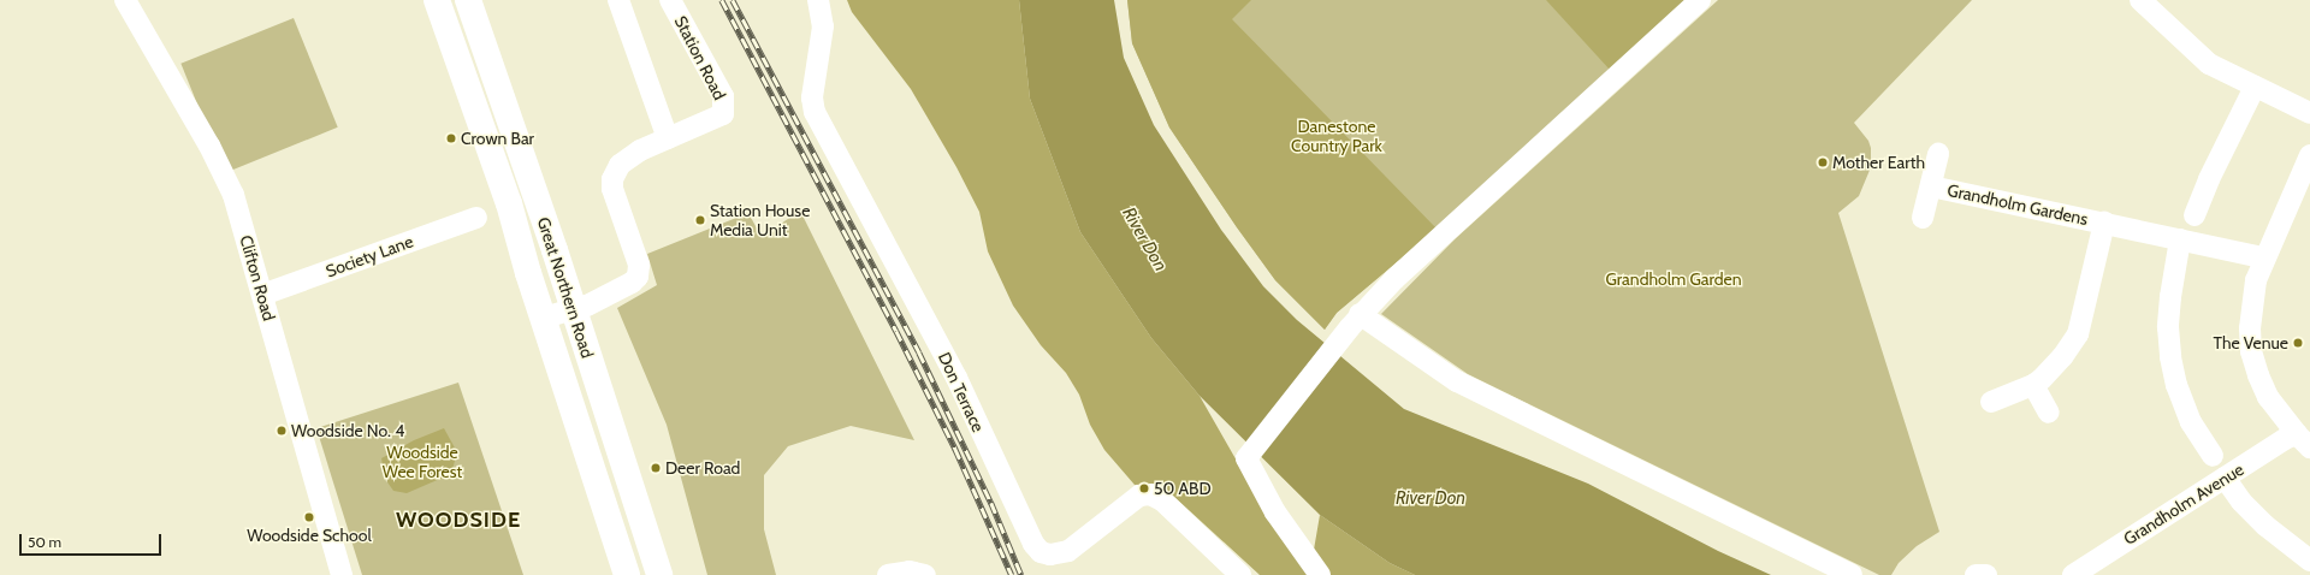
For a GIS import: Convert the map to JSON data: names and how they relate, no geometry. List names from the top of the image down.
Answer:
{
  "streets": {
    "main road": ["Great Northern Road"],
    "street": [
      "Station Road",
      "Grandholm Gardens",
      "Society Lane",
      "Clifton Road",
      "Don Terrace",
      "Grandholm Avenue"
    ]
  },
  "crossings": [
    ["Station Road", "Great Northern Road"],
    ["Society Lane", "Clifton Road"]
  ],
  "districts": ["WOODSIDE"],
  "water": ["River Don"],
  "parks": ["Danestone Country Park", "Grandholm Garden", "Woodside Wee Forest"],
  "places": [
    "Crown Bar",
    "Mother Earth",
    "Station House Media Unit",
    "The Venue",
    "Woodside No. 4",
    "Deer Road",
    "50 ABD",
    "Woodside School"
  ],
  "scale_bar": "50 m"
}
